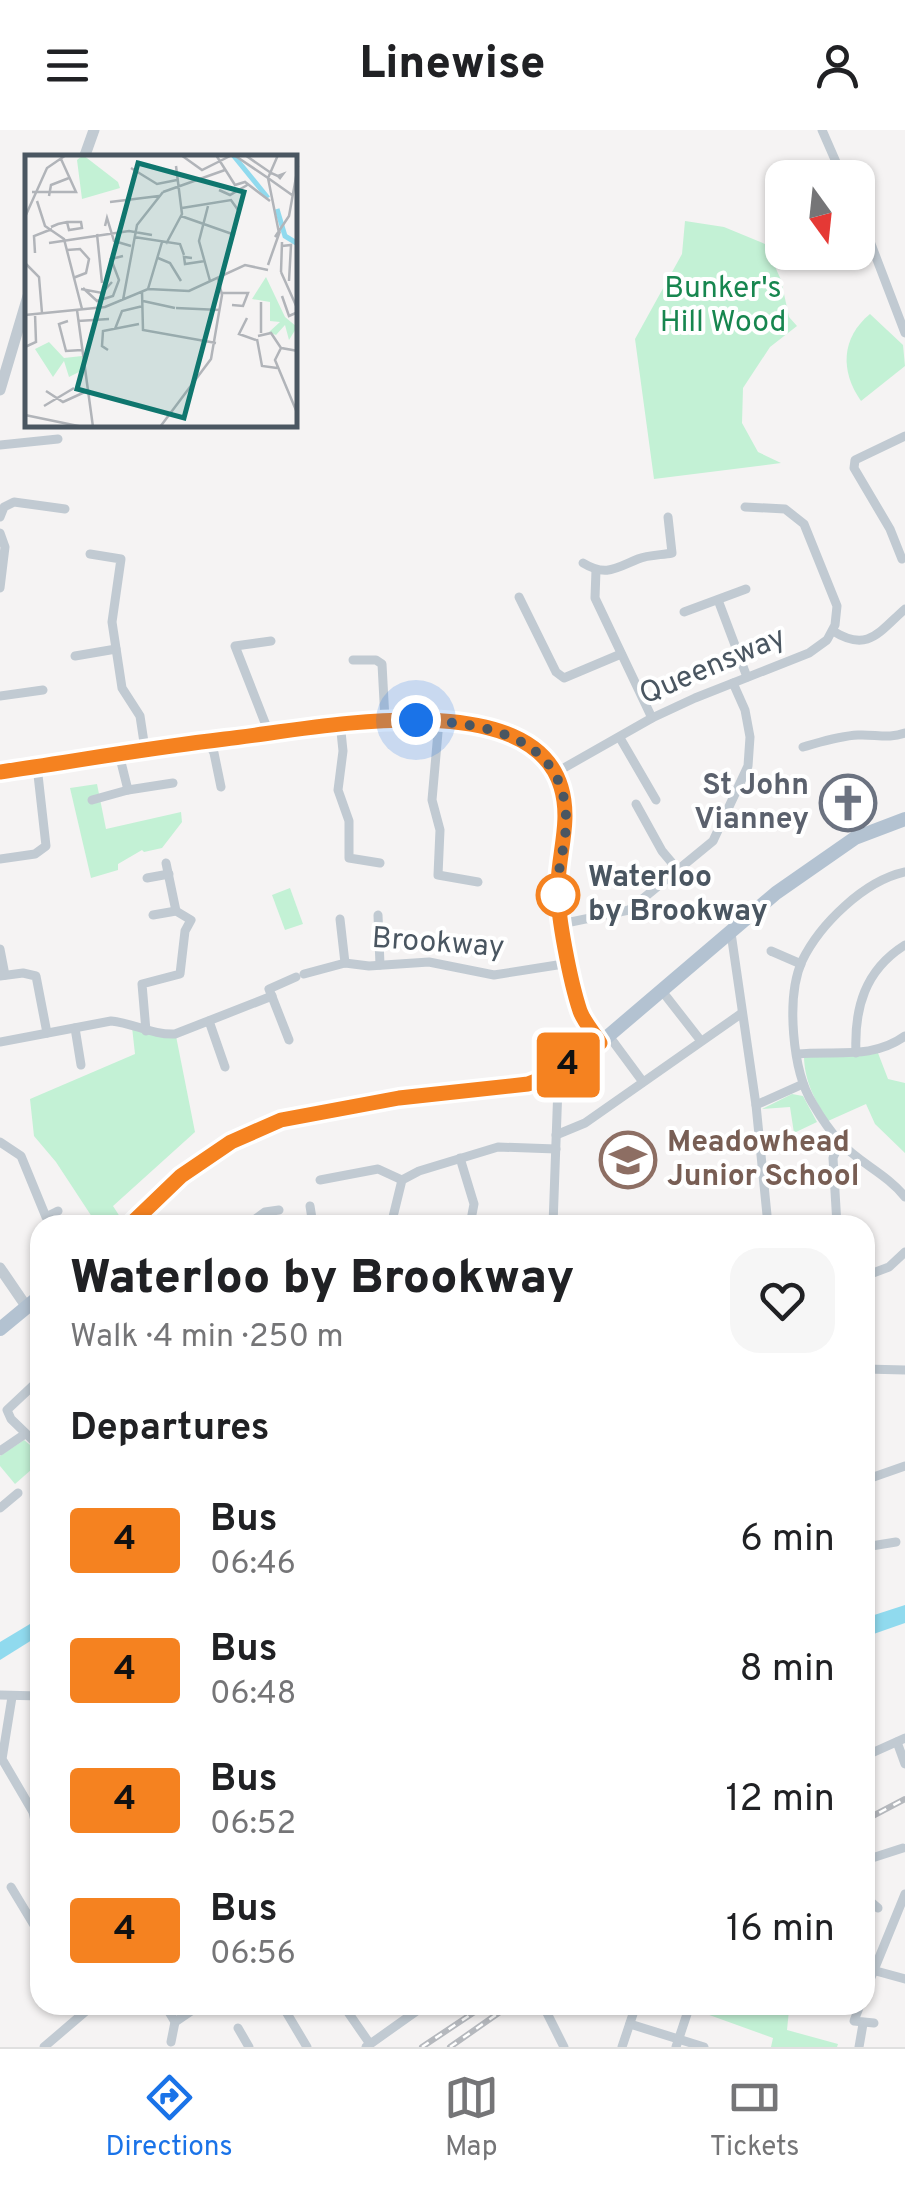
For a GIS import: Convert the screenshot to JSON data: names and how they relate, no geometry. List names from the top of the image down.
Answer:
{
  "streets": {
    "street": ["Queensway", "Brookway"]
  },
  "parks": ["Bunker's Hill Wood"],
  "places": {
    "church": ["St John Vianney"],
    "other": ["Waterloo by Brookway"],
    "school or university": ["Meadowhead Junior School"]
  },
  "lines": ["bus line 4"],
  "north": "bottom",
  "page": {
    "header": "Linewise",
    "on_map": "4",
    "heading": [
      ["Waterloo by Brookway", "Walk · 4 min · 250 m"],
      "Departures"
    ],
    "list": [
      {
        "mark": "4",
        "name": "Bus",
        "note": "06:46",
        "value": "6 min"
      },
      {
        "mark": "4",
        "name": "Bus",
        "note": "06:48",
        "value": "8 min"
      },
      {
        "mark": "4",
        "name": "Bus",
        "note": "06:52",
        "value": "12 min"
      },
      {
        "mark": "4",
        "name": "Bus",
        "note": "06:56",
        "value": "16 min"
      }
    ],
    "tabs": ["Directions", "Map", "Tickets"]
  }
}
